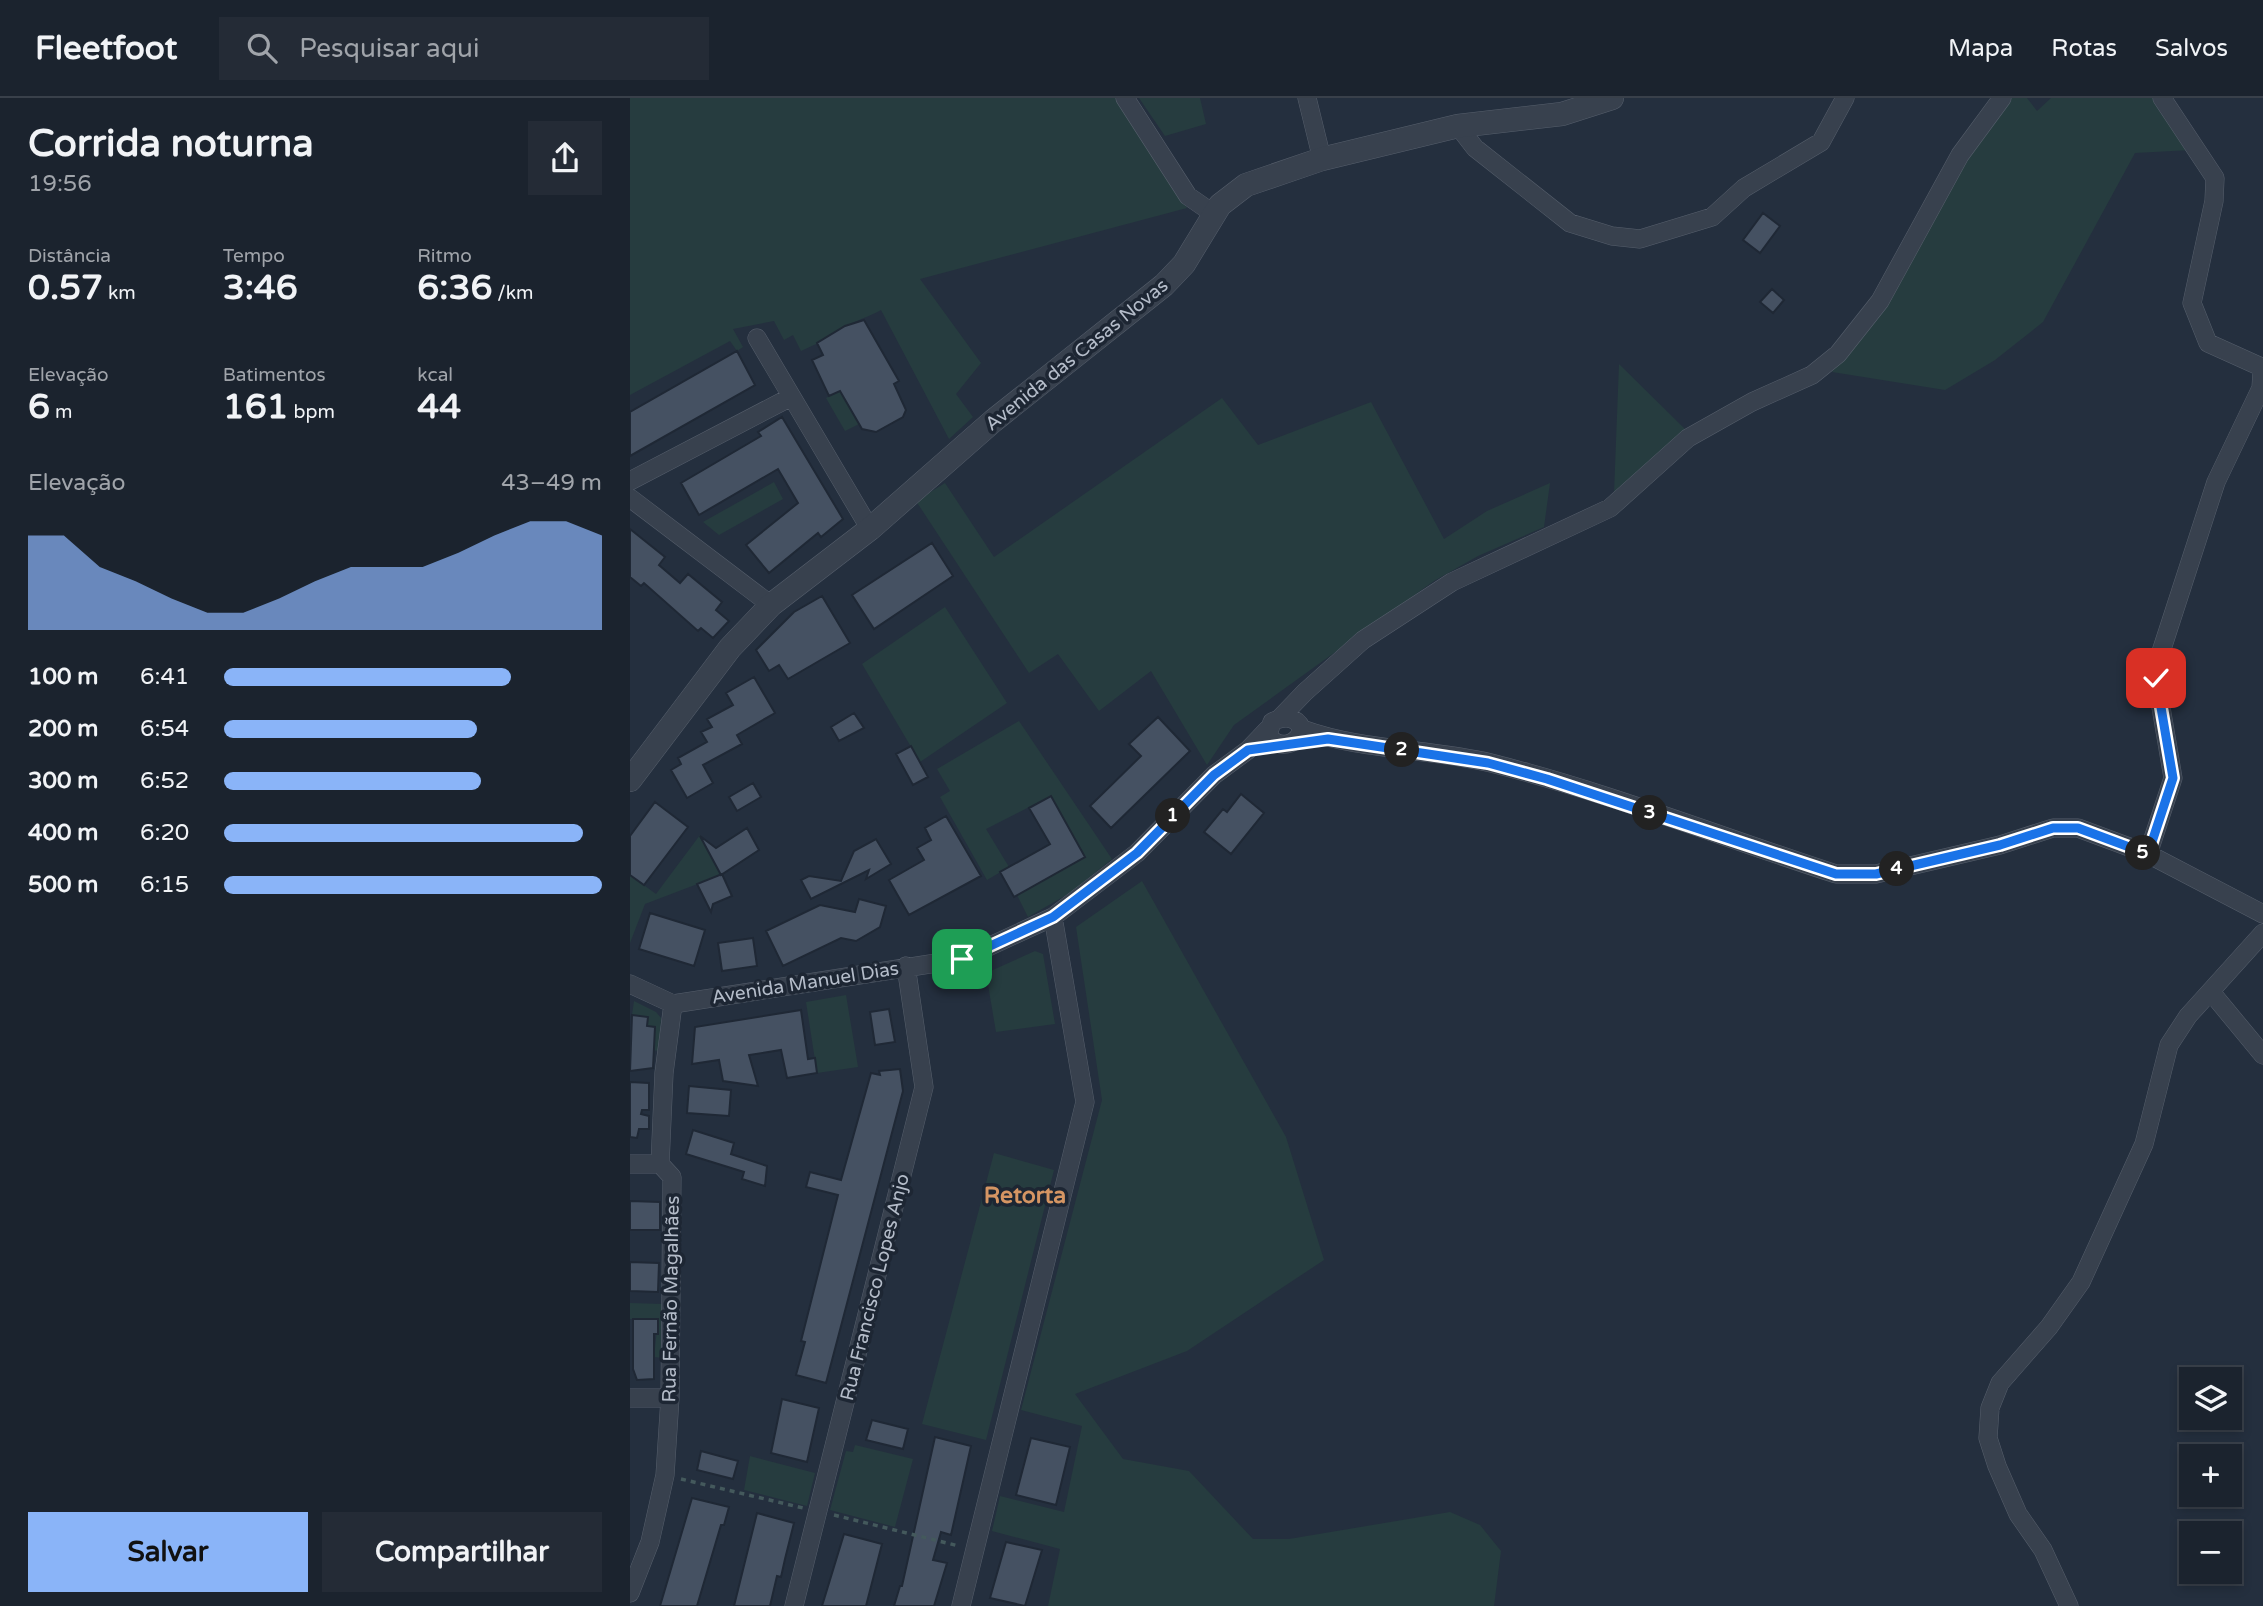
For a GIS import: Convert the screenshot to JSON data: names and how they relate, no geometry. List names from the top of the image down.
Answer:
{
  "streets": {
    "street": [
      "Avenida das Casas Novas",
      "Avenida Manuel Dias",
      "Rua Francisco Lopes Anjo",
      "Rua Fernão Magalhães"
    ]
  },
  "crossings": [
    ["Avenida Manuel Dias", "Rua Francisco Lopes Anjo"],
    ["Avenida Manuel Dias", "Rua Fernão Magalhães"]
  ],
  "districts": ["Retorta"],
  "page": {
    "header": "Fleetfoot",
    "search": "Pesquisar aqui",
    "nav": ["Mapa", "Rotas", "Salvos"],
    "heading": ["Corrida noturna", "19:56"],
    "stats": [
      ["Distância", "0.57 km"],
      ["Tempo", "3:46"],
      ["Ritmo", "6:36 /km"],
      ["Elevação", "6 m"],
      ["Batimentos", "161 bpm"],
      ["kcal", "44"]
    ],
    "chart": ["Elevação", "43–49 m"],
    "list": [
      {
        "name": "100 m",
        "note": "6:41"
      },
      {
        "name": "200 m",
        "note": "6:54"
      },
      {
        "name": "300 m",
        "note": "6:52"
      },
      {
        "name": "400 m",
        "note": "6:20"
      },
      {
        "name": "500 m",
        "note": "6:15"
      }
    ],
    "pins": [
      "2",
      "3",
      "1",
      "5",
      "4"
    ],
    "map_buttons": ["+", "−"],
    "buttons": ["Salvar", "Compartilhar"]
  }
}
